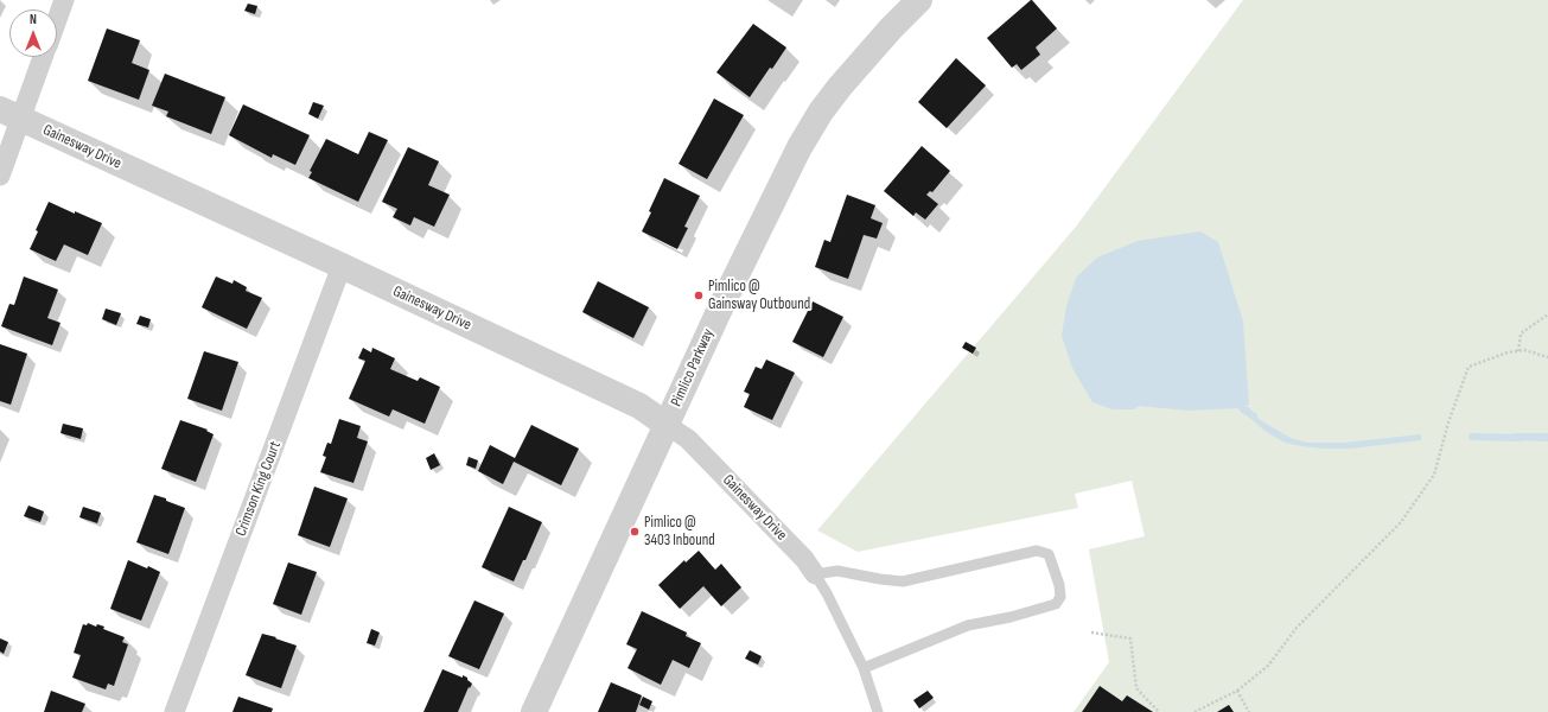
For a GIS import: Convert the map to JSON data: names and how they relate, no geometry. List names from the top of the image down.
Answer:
{
  "streets": {
    "street": ["Gainesway Drive", "Pimlico Parkway", "Crimson King Court"]
  },
  "crossings": [
    ["Gainesway Drive", "Pimlico Parkway"],
    ["Gainesway Drive", "Crimson King Court"]
  ],
  "places": ["Pimlico @ Gainsway Outbound", "Pimlico @ 3403 Inbound"],
  "north": "top"
}
